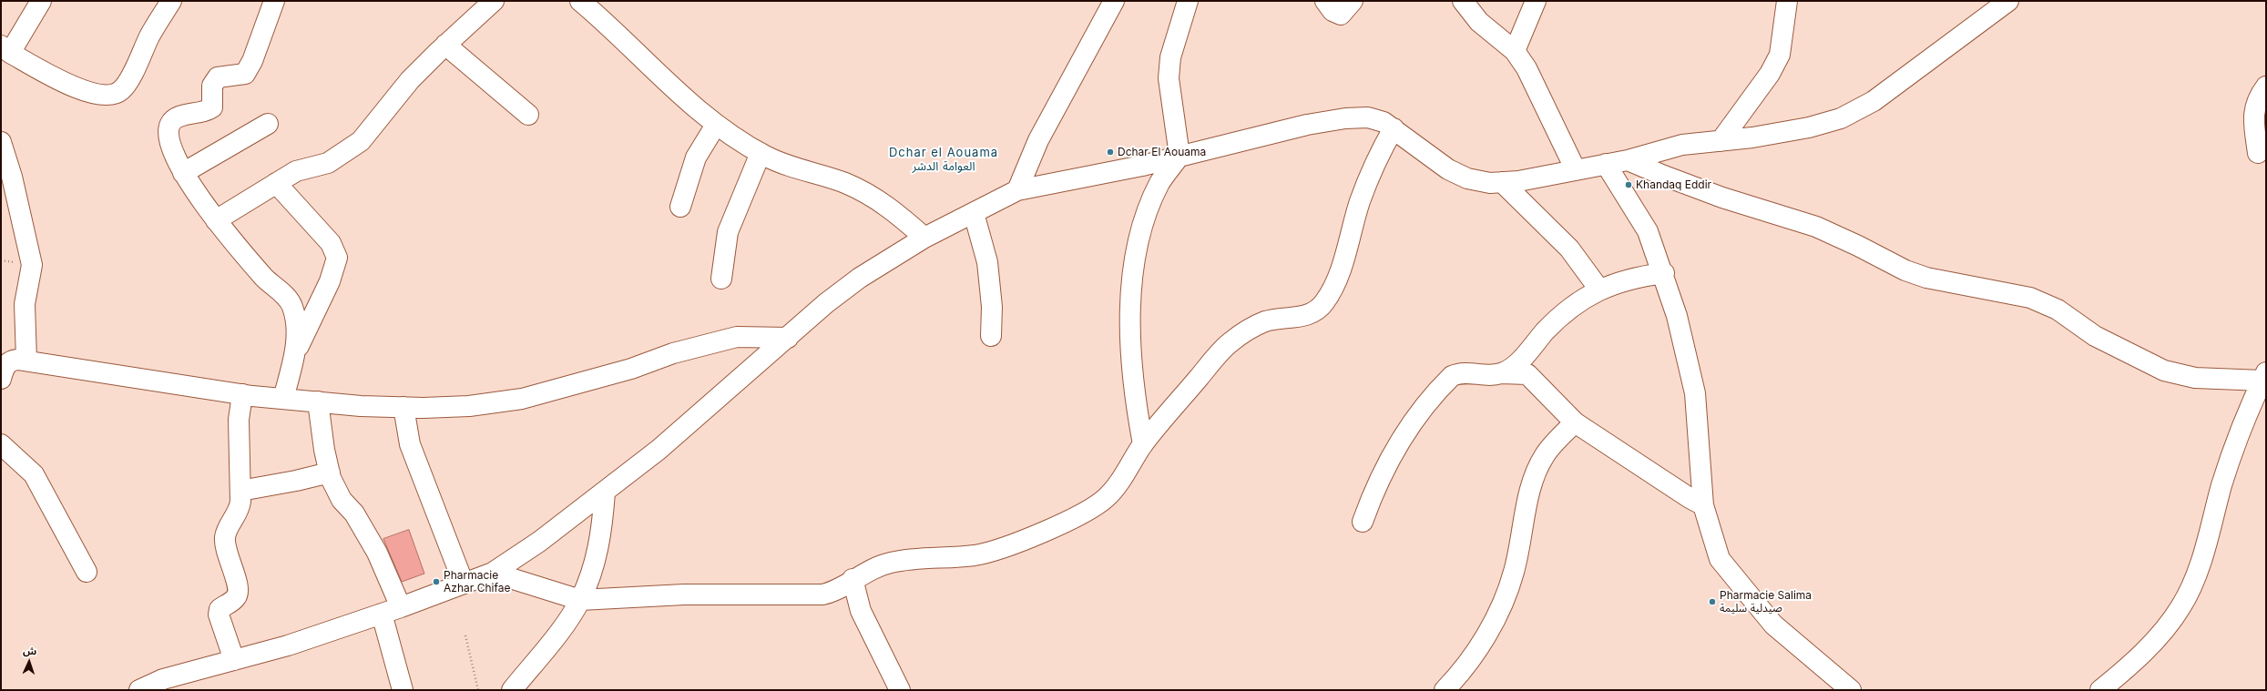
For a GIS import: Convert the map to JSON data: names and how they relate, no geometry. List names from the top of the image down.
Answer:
{
  "districts": ["Dchar el Aouama العوامة الدشر"],
  "places": [
    "Dchar El Aouama",
    "Khandaq Eddir",
    "Pharmacie Azhar Chifae",
    "Pharmacie Salima صيدلية سليمة"
  ],
  "north": "top"
}
